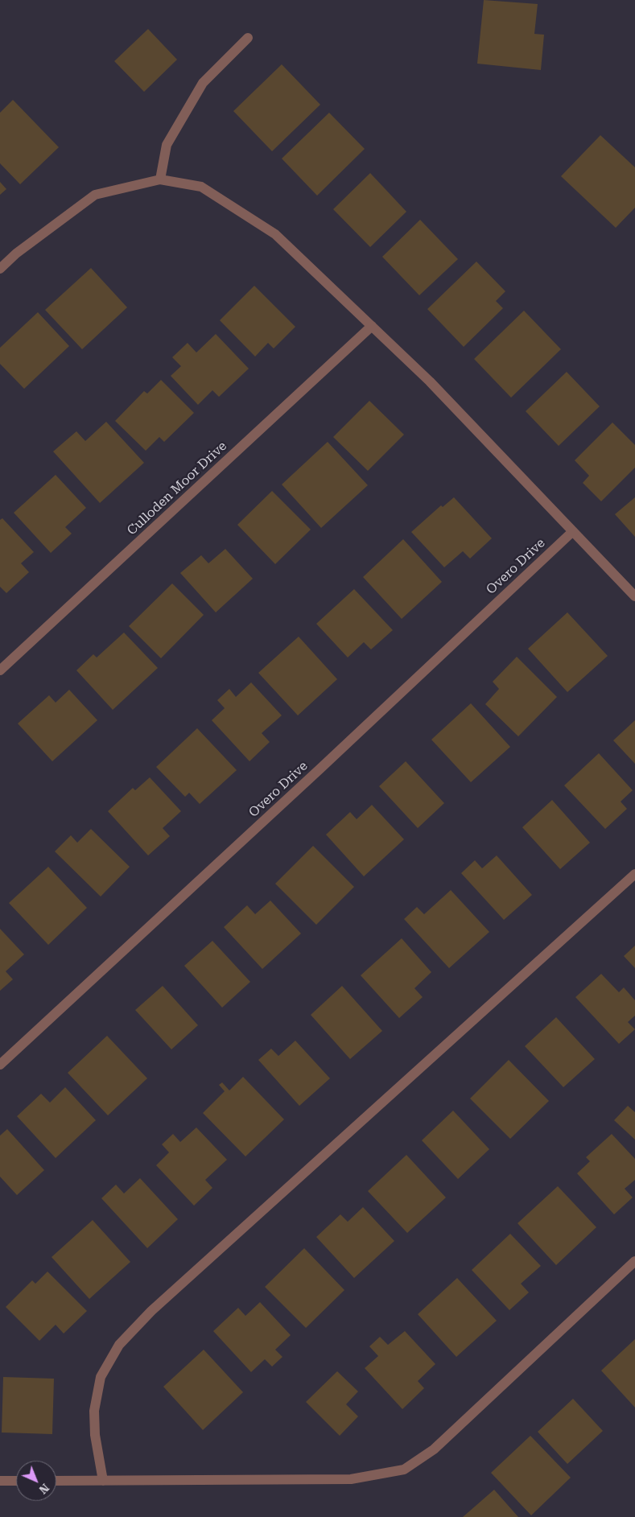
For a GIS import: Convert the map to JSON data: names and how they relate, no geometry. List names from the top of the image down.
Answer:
{
  "streets": {
    "street": ["Culloden Moor Drive", "Overo Drive"]
  },
  "north": "bottom right"
}
